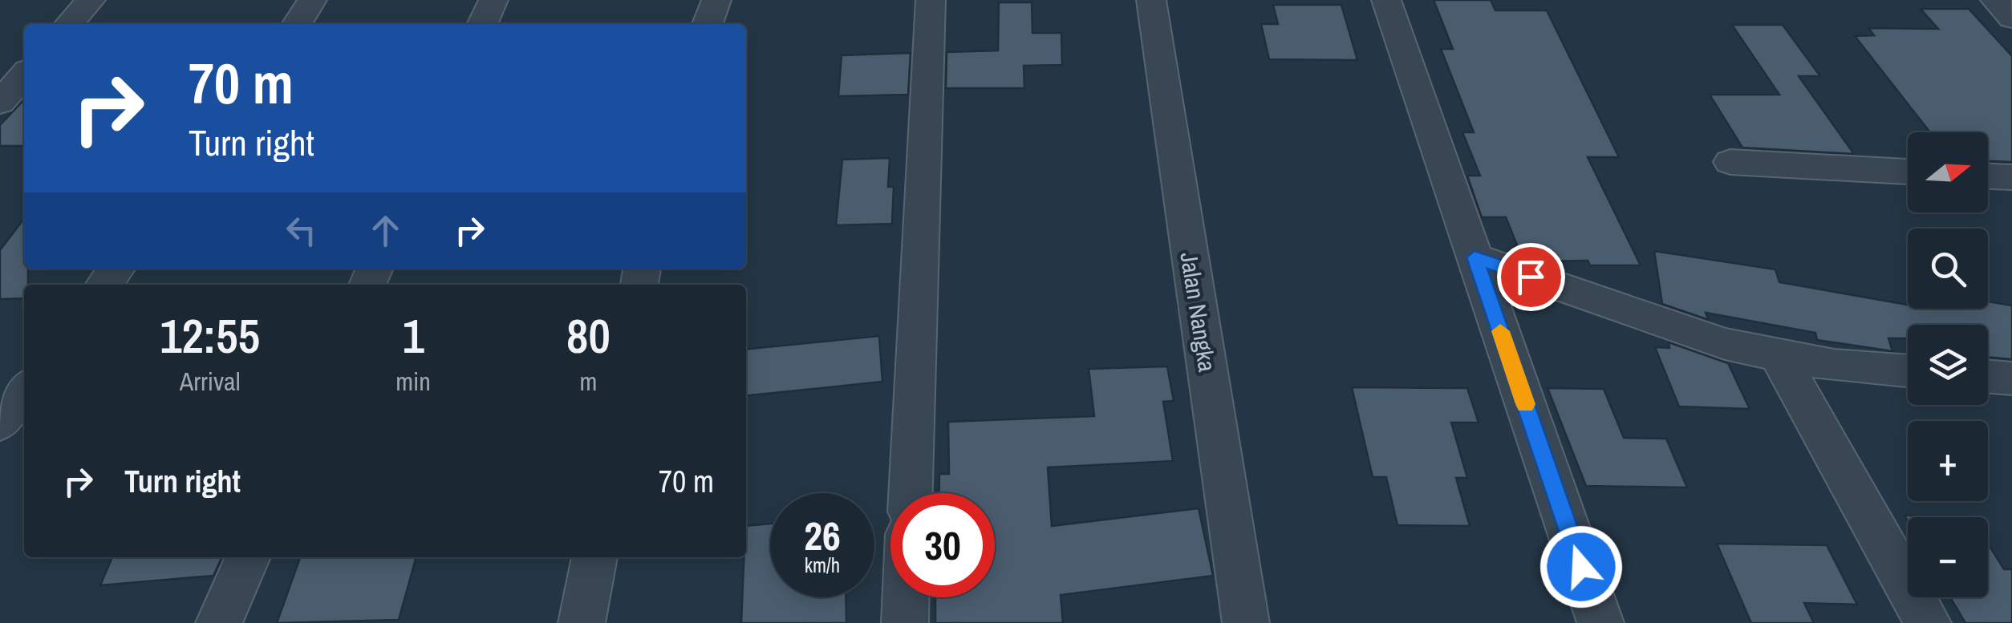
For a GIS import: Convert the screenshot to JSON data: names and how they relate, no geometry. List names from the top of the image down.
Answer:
{
  "streets": {
    "street": ["Jalan Nangka"]
  },
  "north": "right",
  "page": {
    "turn": ["70 m", "Turn right"],
    "map_buttons": ["+", "−"],
    "eta": [
      "12:55",
      "Arrival",
      "1",
      "min",
      "80",
      "m"
    ],
    "list": [
      {
        "name": "Turn right",
        "value": "70 m"
      }
    ],
    "speed": "26 km/h",
    "limit": "30"
  }
}
